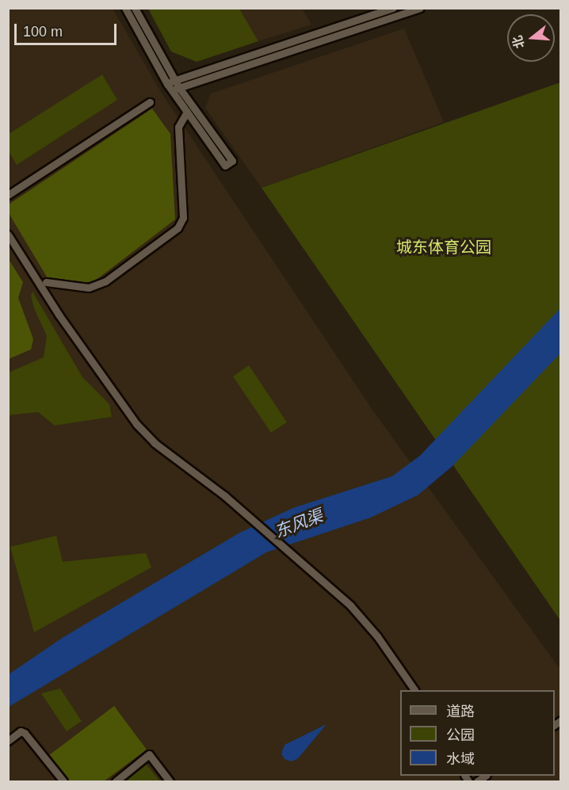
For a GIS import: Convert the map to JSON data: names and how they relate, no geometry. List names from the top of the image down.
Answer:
{
  "water": ["东风渠"],
  "parks": ["城东体育公园"],
  "legend": ["道路", "公园", "水域"],
  "scale_bar": "100 m",
  "north": "left"
}
